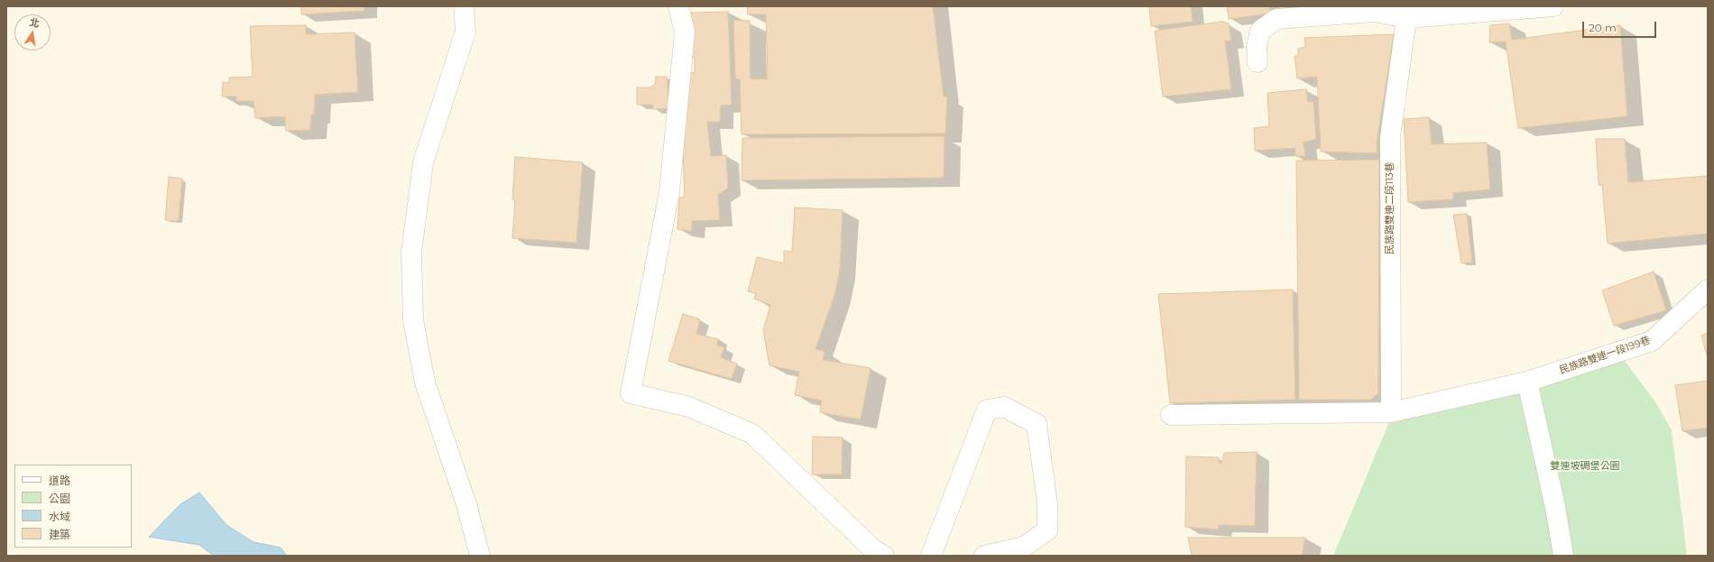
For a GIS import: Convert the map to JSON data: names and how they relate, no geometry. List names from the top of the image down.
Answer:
{
  "streets": {
    "lane": ["民族路雙連二段113巷", "民族路雙連一段199巷"]
  },
  "crossings": [
    ["民族路雙連二段113巷", "民族路雙連一段199巷"]
  ],
  "parks": ["雙連坡碉堡公園"],
  "legend": [
    "道路",
    "公園",
    "水域",
    "建築"
  ],
  "scale_bar": "20 m",
  "north": "top"
}
